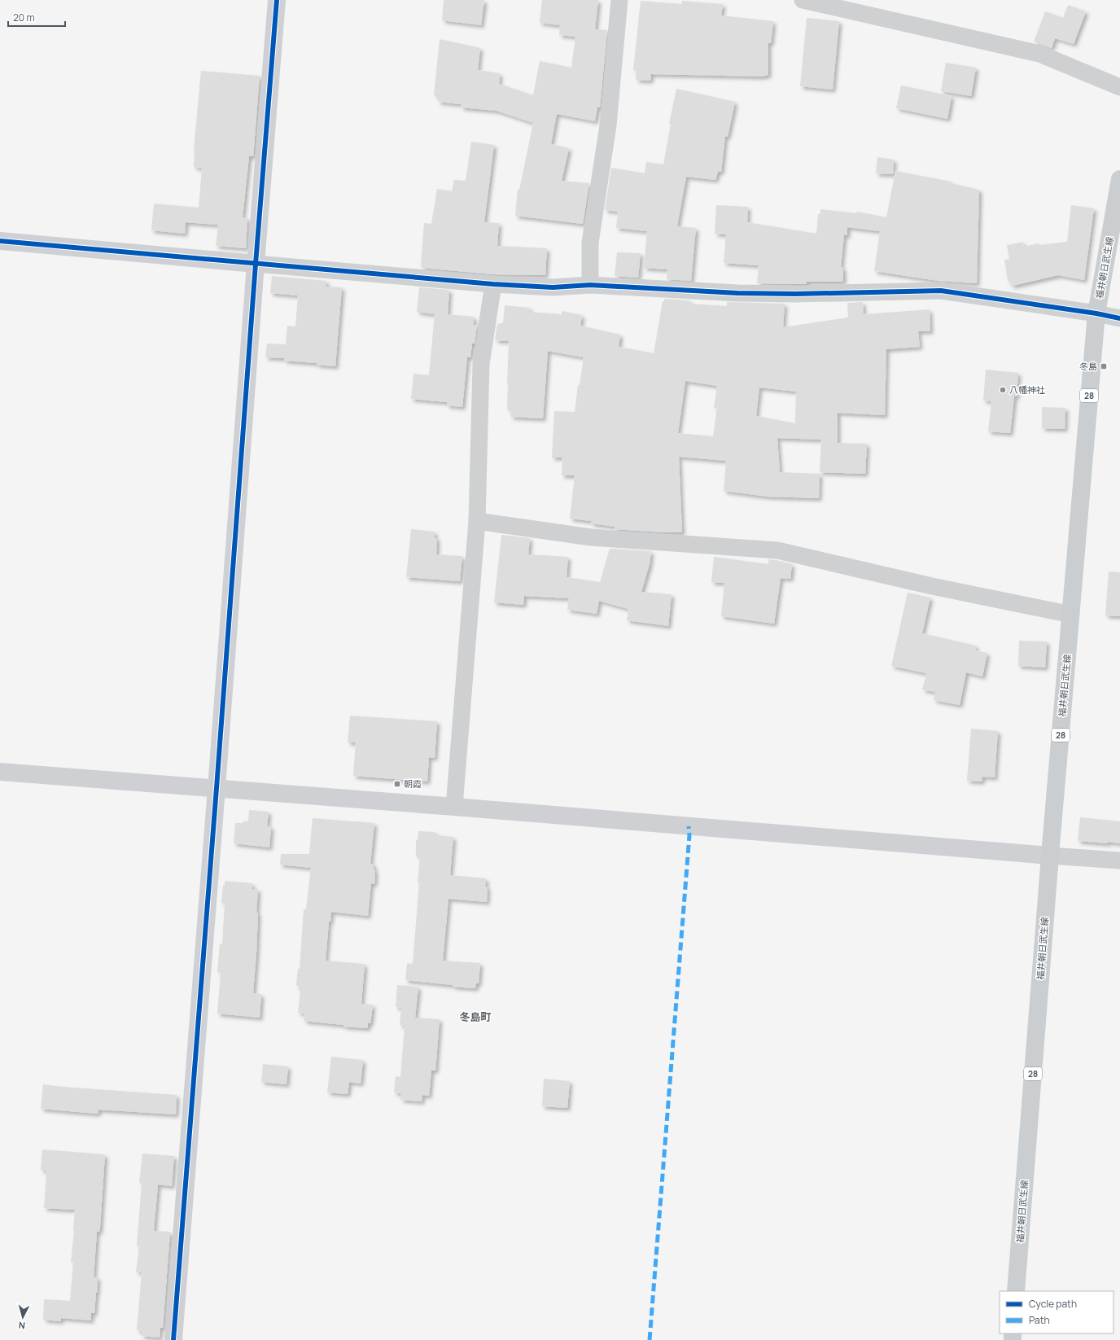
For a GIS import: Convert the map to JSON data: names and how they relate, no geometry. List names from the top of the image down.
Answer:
{
  "streets": {
    "main road": ["福井朝日武生線", "28"]
  },
  "districts": ["冬島町"],
  "places": {
    "transit": ["冬島", "朝霞"],
    "other": ["八幡神社"]
  },
  "legend": ["Cycle path", "Path"],
  "scale_bar": "20 m",
  "north": "bottom"
}
